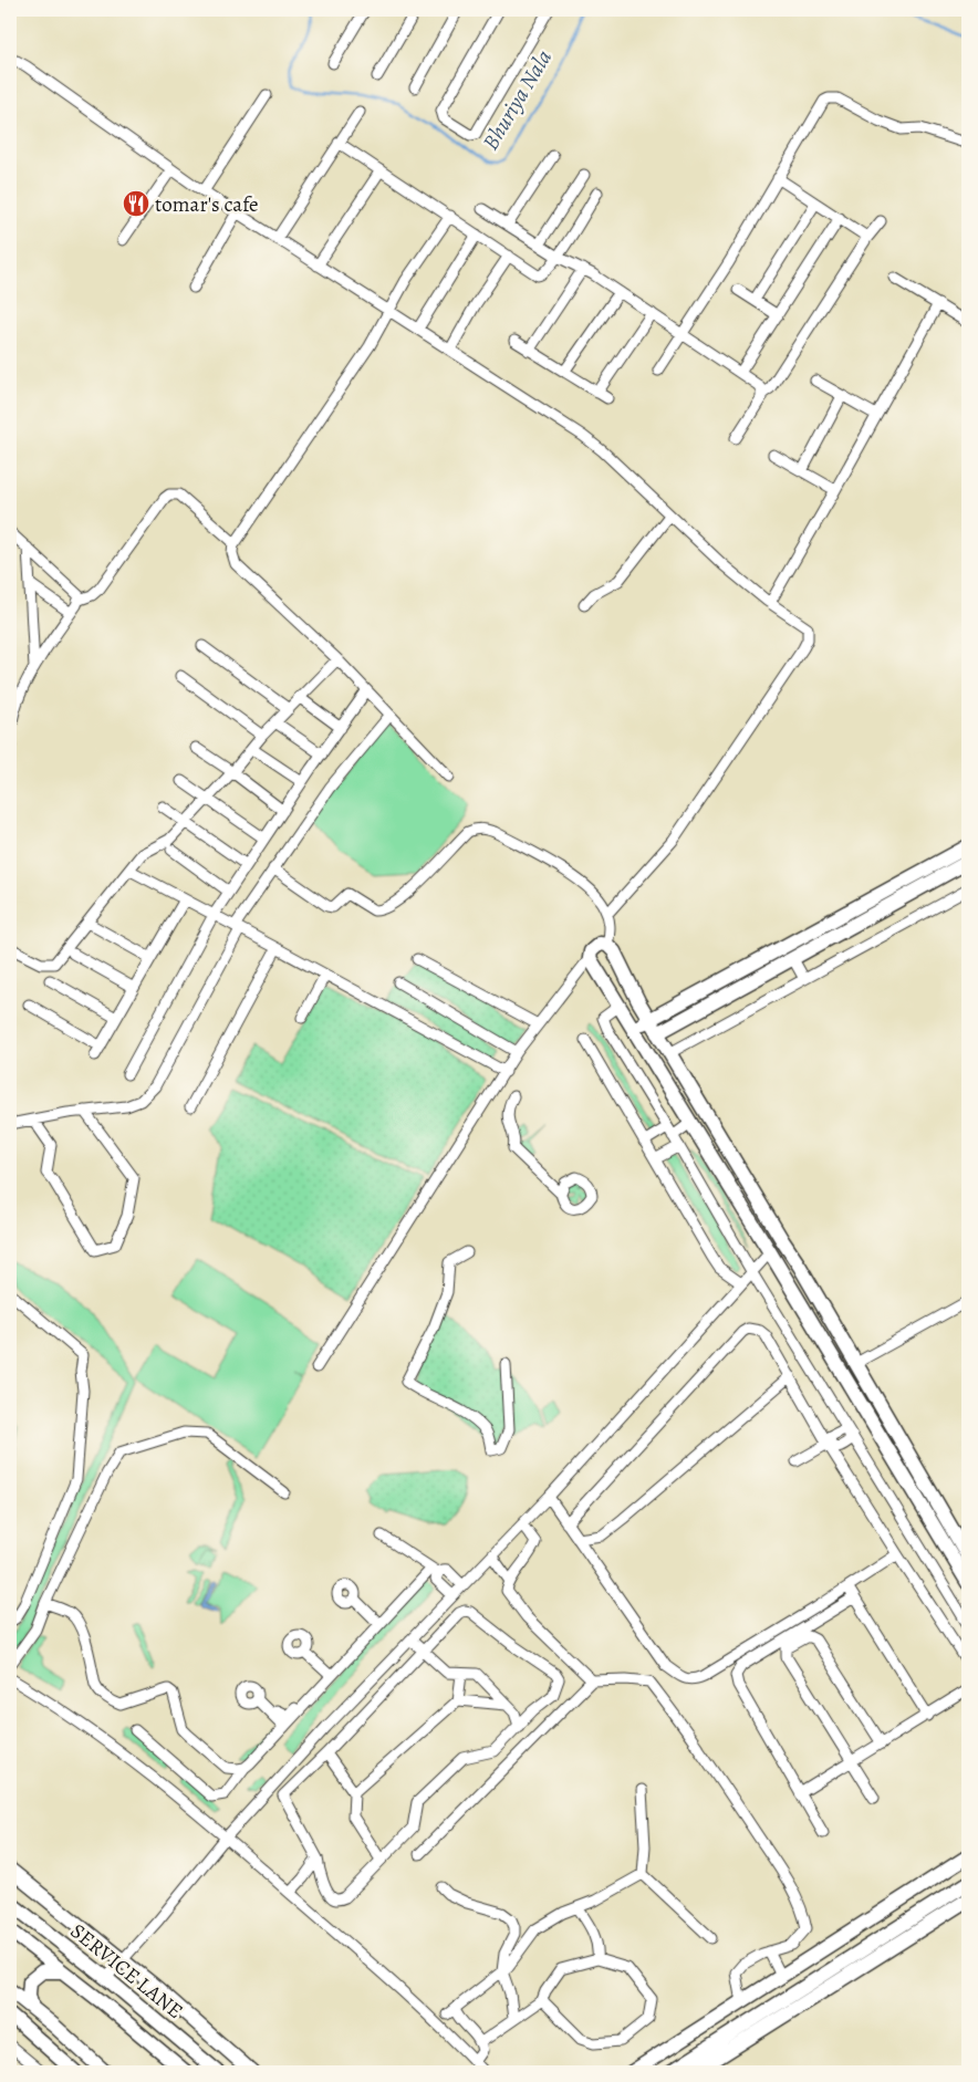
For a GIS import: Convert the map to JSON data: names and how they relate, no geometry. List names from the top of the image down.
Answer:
{
  "streets": {
    "street": ["SERVICE LANE"]
  },
  "water": ["Bhuriya Nala"],
  "places": {
    "restaurant": ["tomar's cafe"]
  }
}
